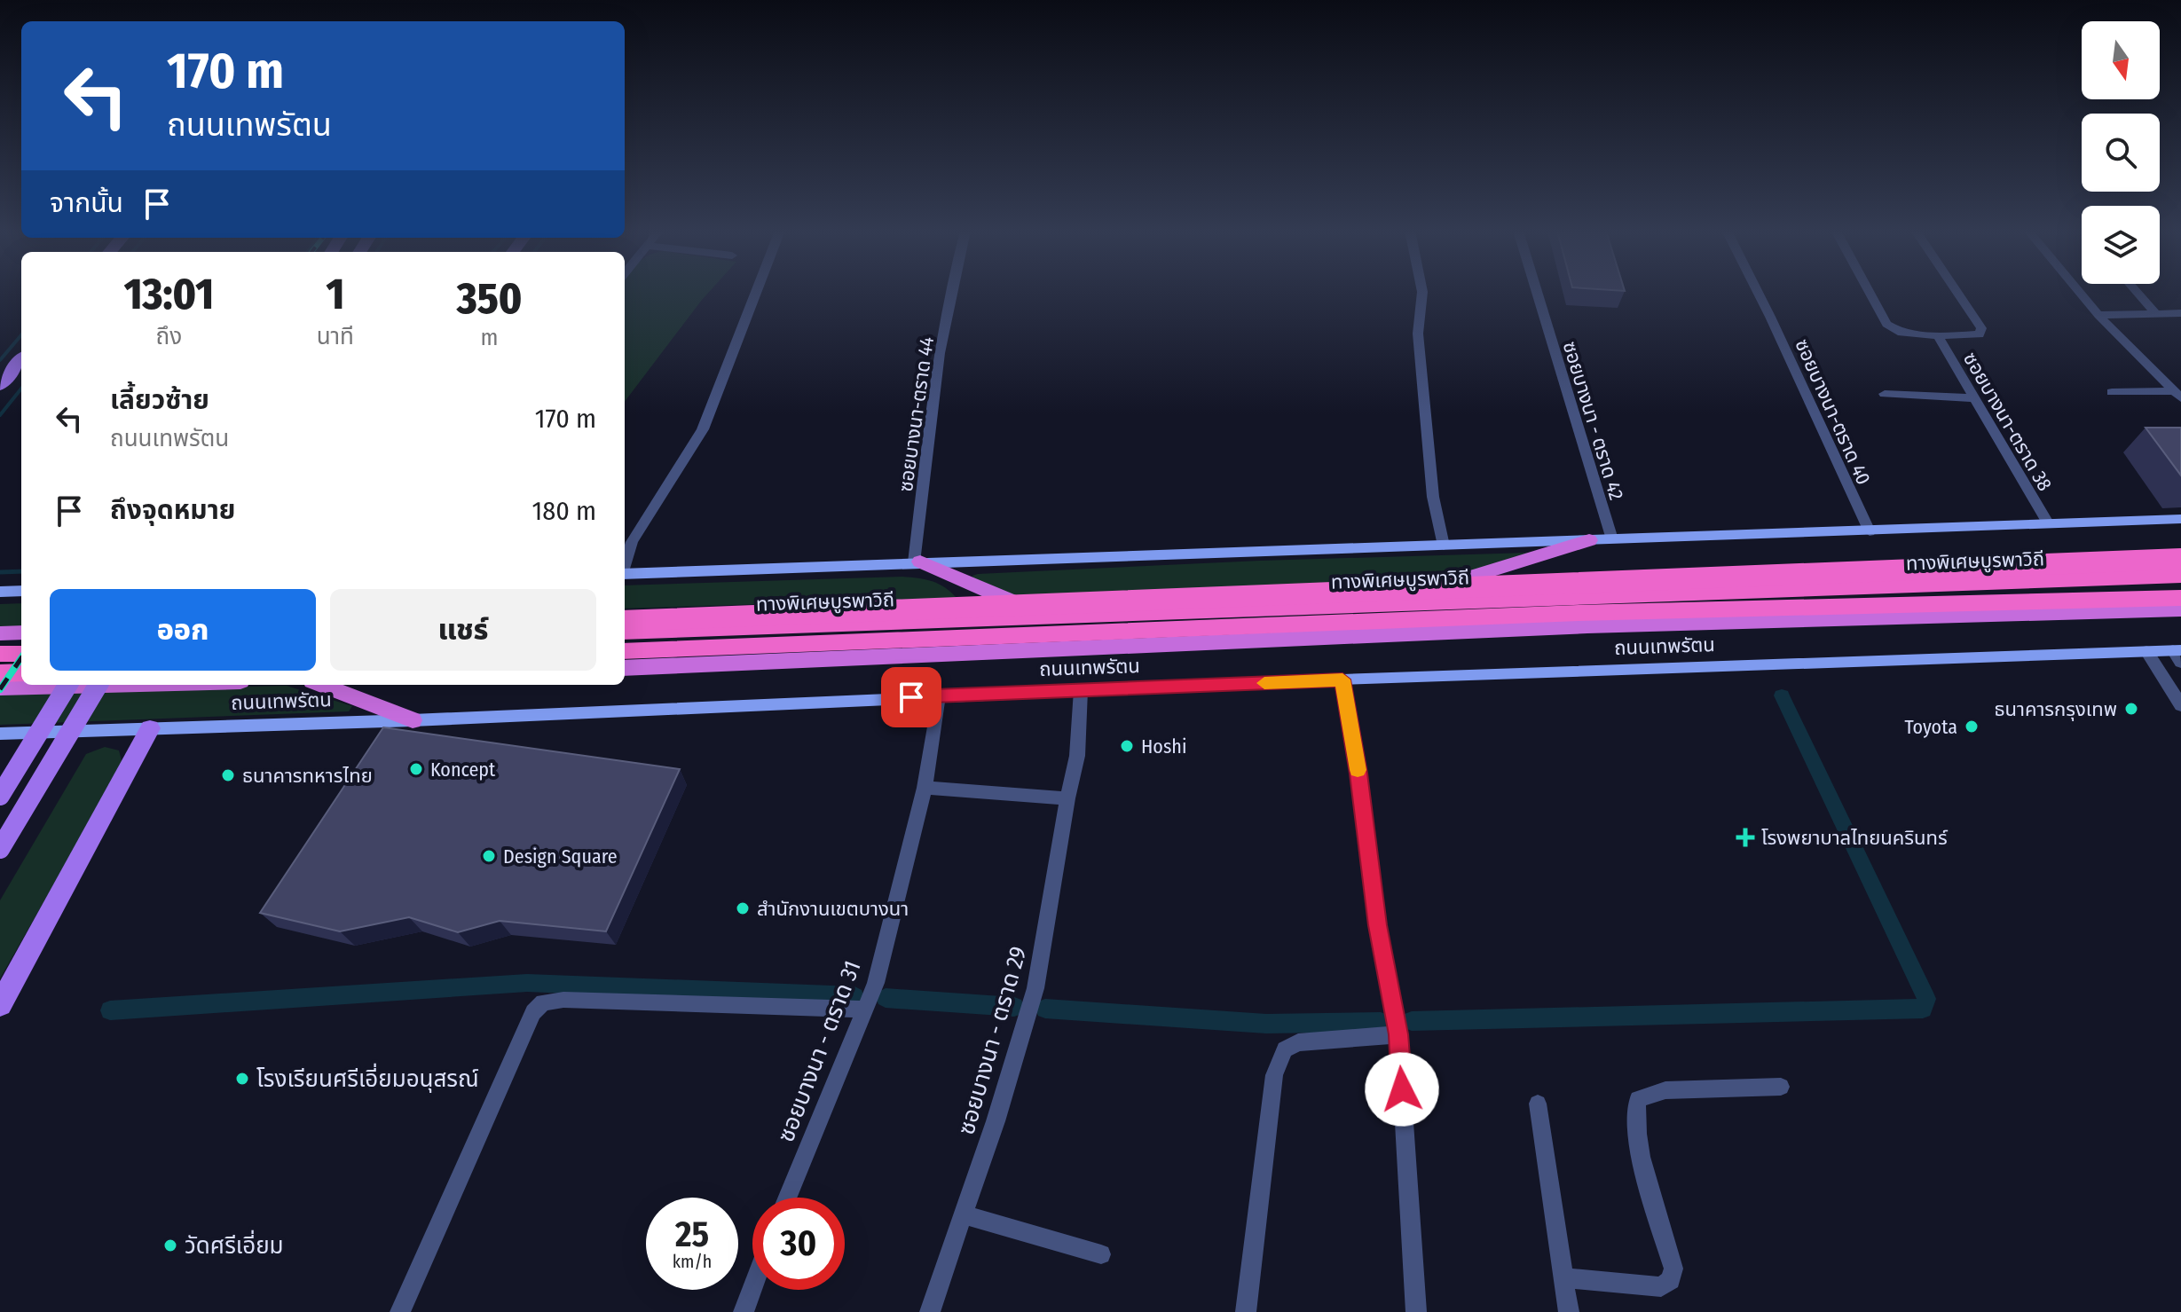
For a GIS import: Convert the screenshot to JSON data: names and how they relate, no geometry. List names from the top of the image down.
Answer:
{
  "streets": {
    "highway": ["ทางพิเศษบูรพาวิถี", "ถนนเทพรัตน"],
    "street": [
      "ซอยบางนา-ตราด 40",
      "ซอยบางนา-ตราด 44",
      "ซอยบางนา - ตราด 42",
      "ซอยบางนา-ตราด 38",
      "ซอยบางนา - ตราด 29",
      "ซอยบางนา - ตราด 31"
    ]
  },
  "crossings": [
    ["ถนนเทพรัตน", "ซอยบางนา - ตราด 29"],
    ["ถนนเทพรัตน", "ซอยบางนา - ตราด 31"]
  ],
  "places": {
    "other": [
      "ธนาคารกรุงเทพ",
      "Toyota",
      "Hoshi",
      "Koncept",
      "ธนาคารทหารไทย",
      "Design Square",
      "สำนักงานเขตบางนา",
      "โรงเรียนศรีเอี่ยมอนุสรณ์",
      "วัดศรีเอี่ยม"
    ],
    "health": ["โรงพยาบาลไทยนครินทร์"]
  },
  "north": "bottom",
  "page": {
    "turn": ["170 m", "ถนนเทพรัตน"],
    "then": "จากนั้น",
    "eta": [
      "13:01",
      "ถึง",
      "1",
      "นาที",
      "350",
      "m"
    ],
    "list": [
      {
        "name": "เลี้ยวซ้าย",
        "note": "ถนนเทพรัตน",
        "value": "170 m"
      },
      {
        "name": "ถึงจุดหมาย",
        "value": "180 m"
      }
    ],
    "buttons": ["ออก", "แชร์"],
    "speed": "25 km/h",
    "limit": "30"
  }
}
